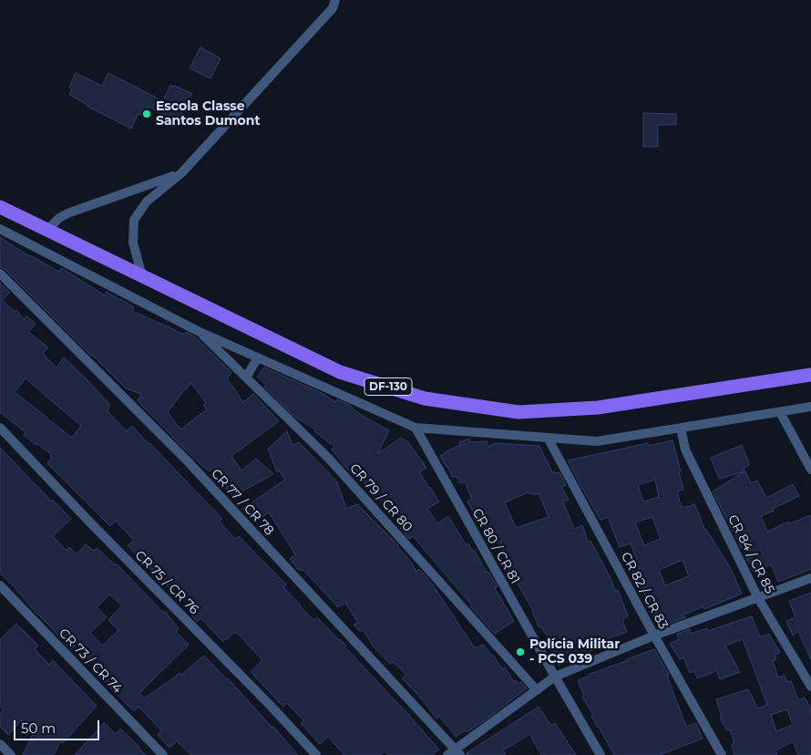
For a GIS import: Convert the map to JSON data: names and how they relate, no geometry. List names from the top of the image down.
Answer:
{
  "streets": {
    "main road": ["DF-130"],
    "street": [
      "CR 79 / CR 80",
      "CR 77 / CR 78",
      "CR 80 / CR 81",
      "CR 84 / CR 85",
      "CR 75 / CR 76",
      "CR 82 / CR 83",
      "CR 73 / CR 74"
    ]
  },
  "places": ["Escola Classe Santos Dumont", "Polícia Militar - PCS 039"],
  "scale_bar": "50 m"
}
